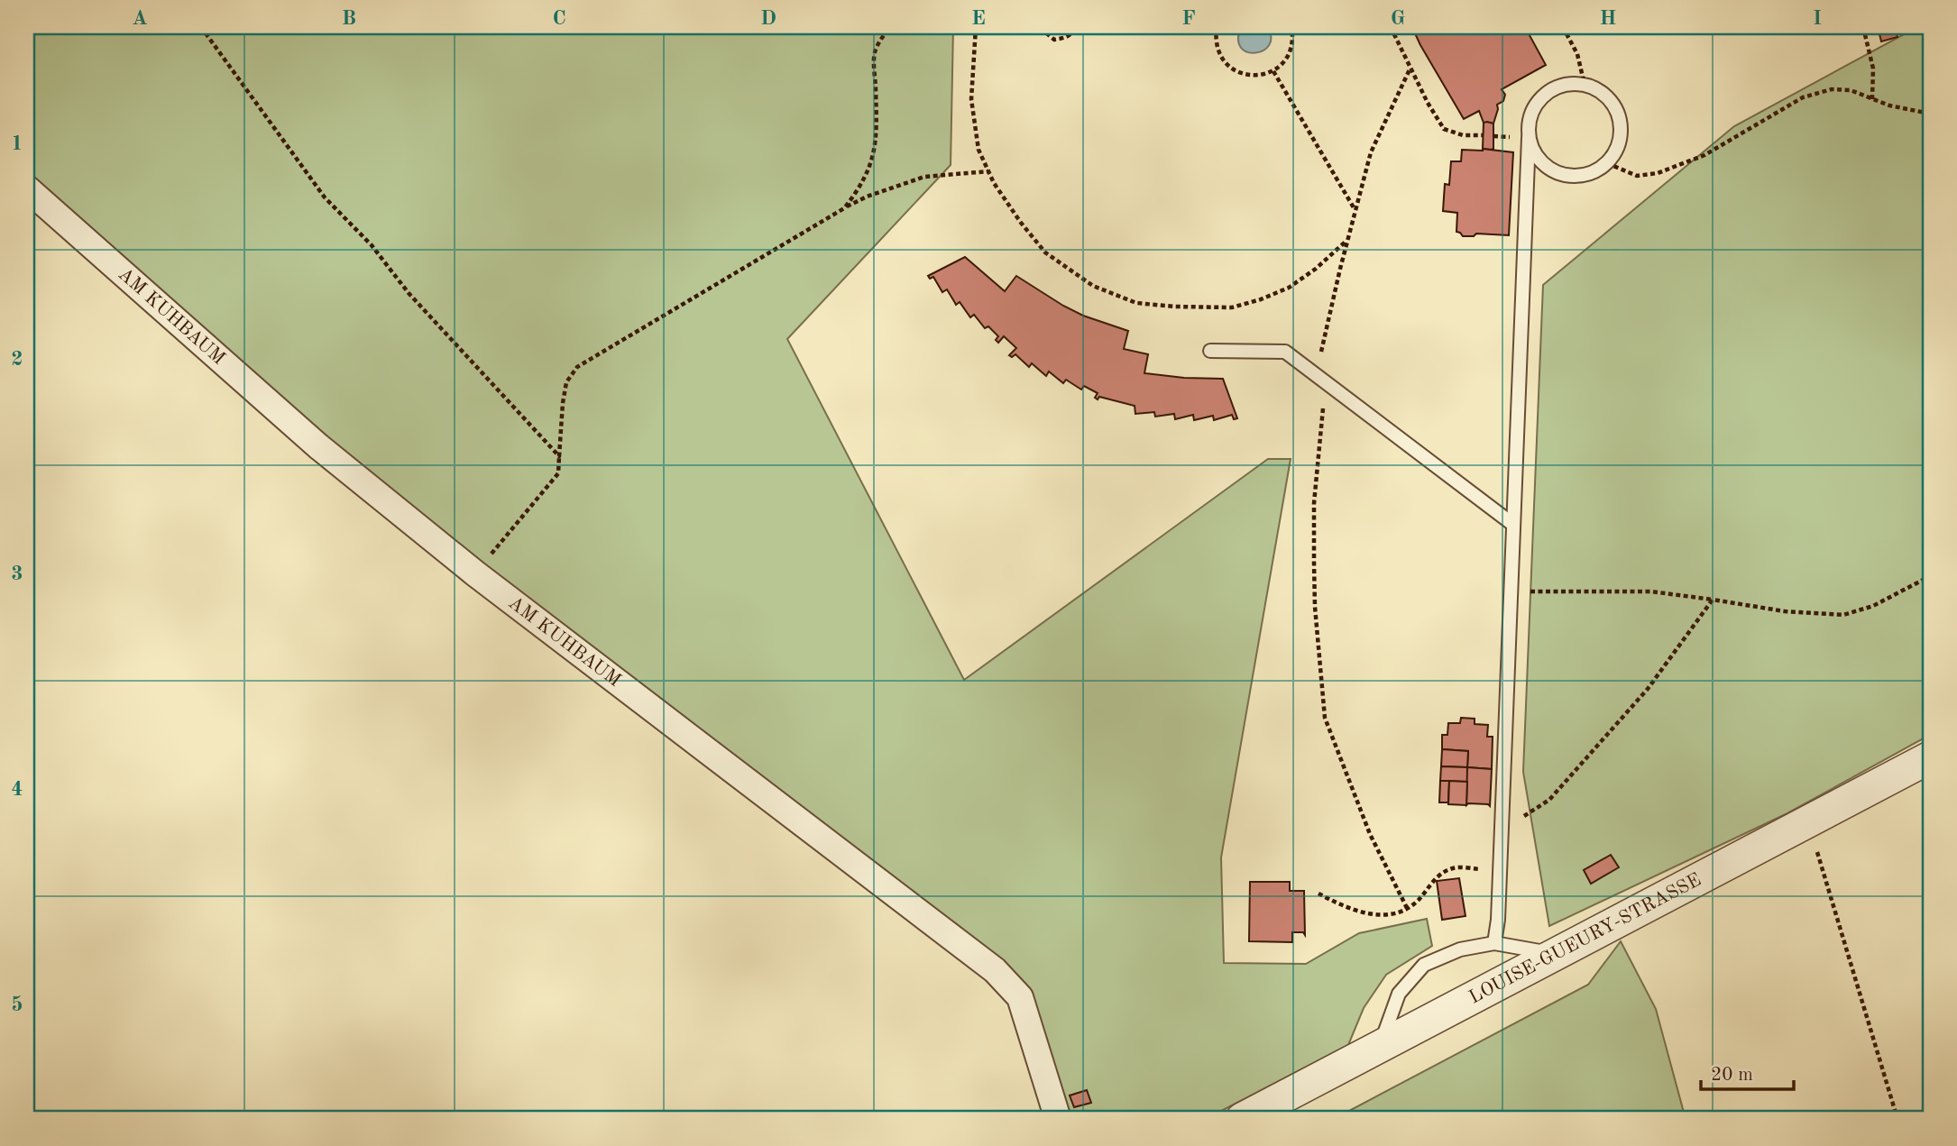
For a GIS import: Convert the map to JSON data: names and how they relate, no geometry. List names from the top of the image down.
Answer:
{
  "streets": {
    "street": ["AM KUHBAUM", "LOUISE-GUEURY-STRASSE"]
  },
  "scale_bar": "20 m",
  "grid": {
    "columns": [
      "A",
      "B",
      "C",
      "D",
      "E",
      "F",
      "G",
      "H",
      "I"
    ],
    "rows": [
      "1",
      "2",
      "3",
      "4",
      "5"
    ]
  }
}
